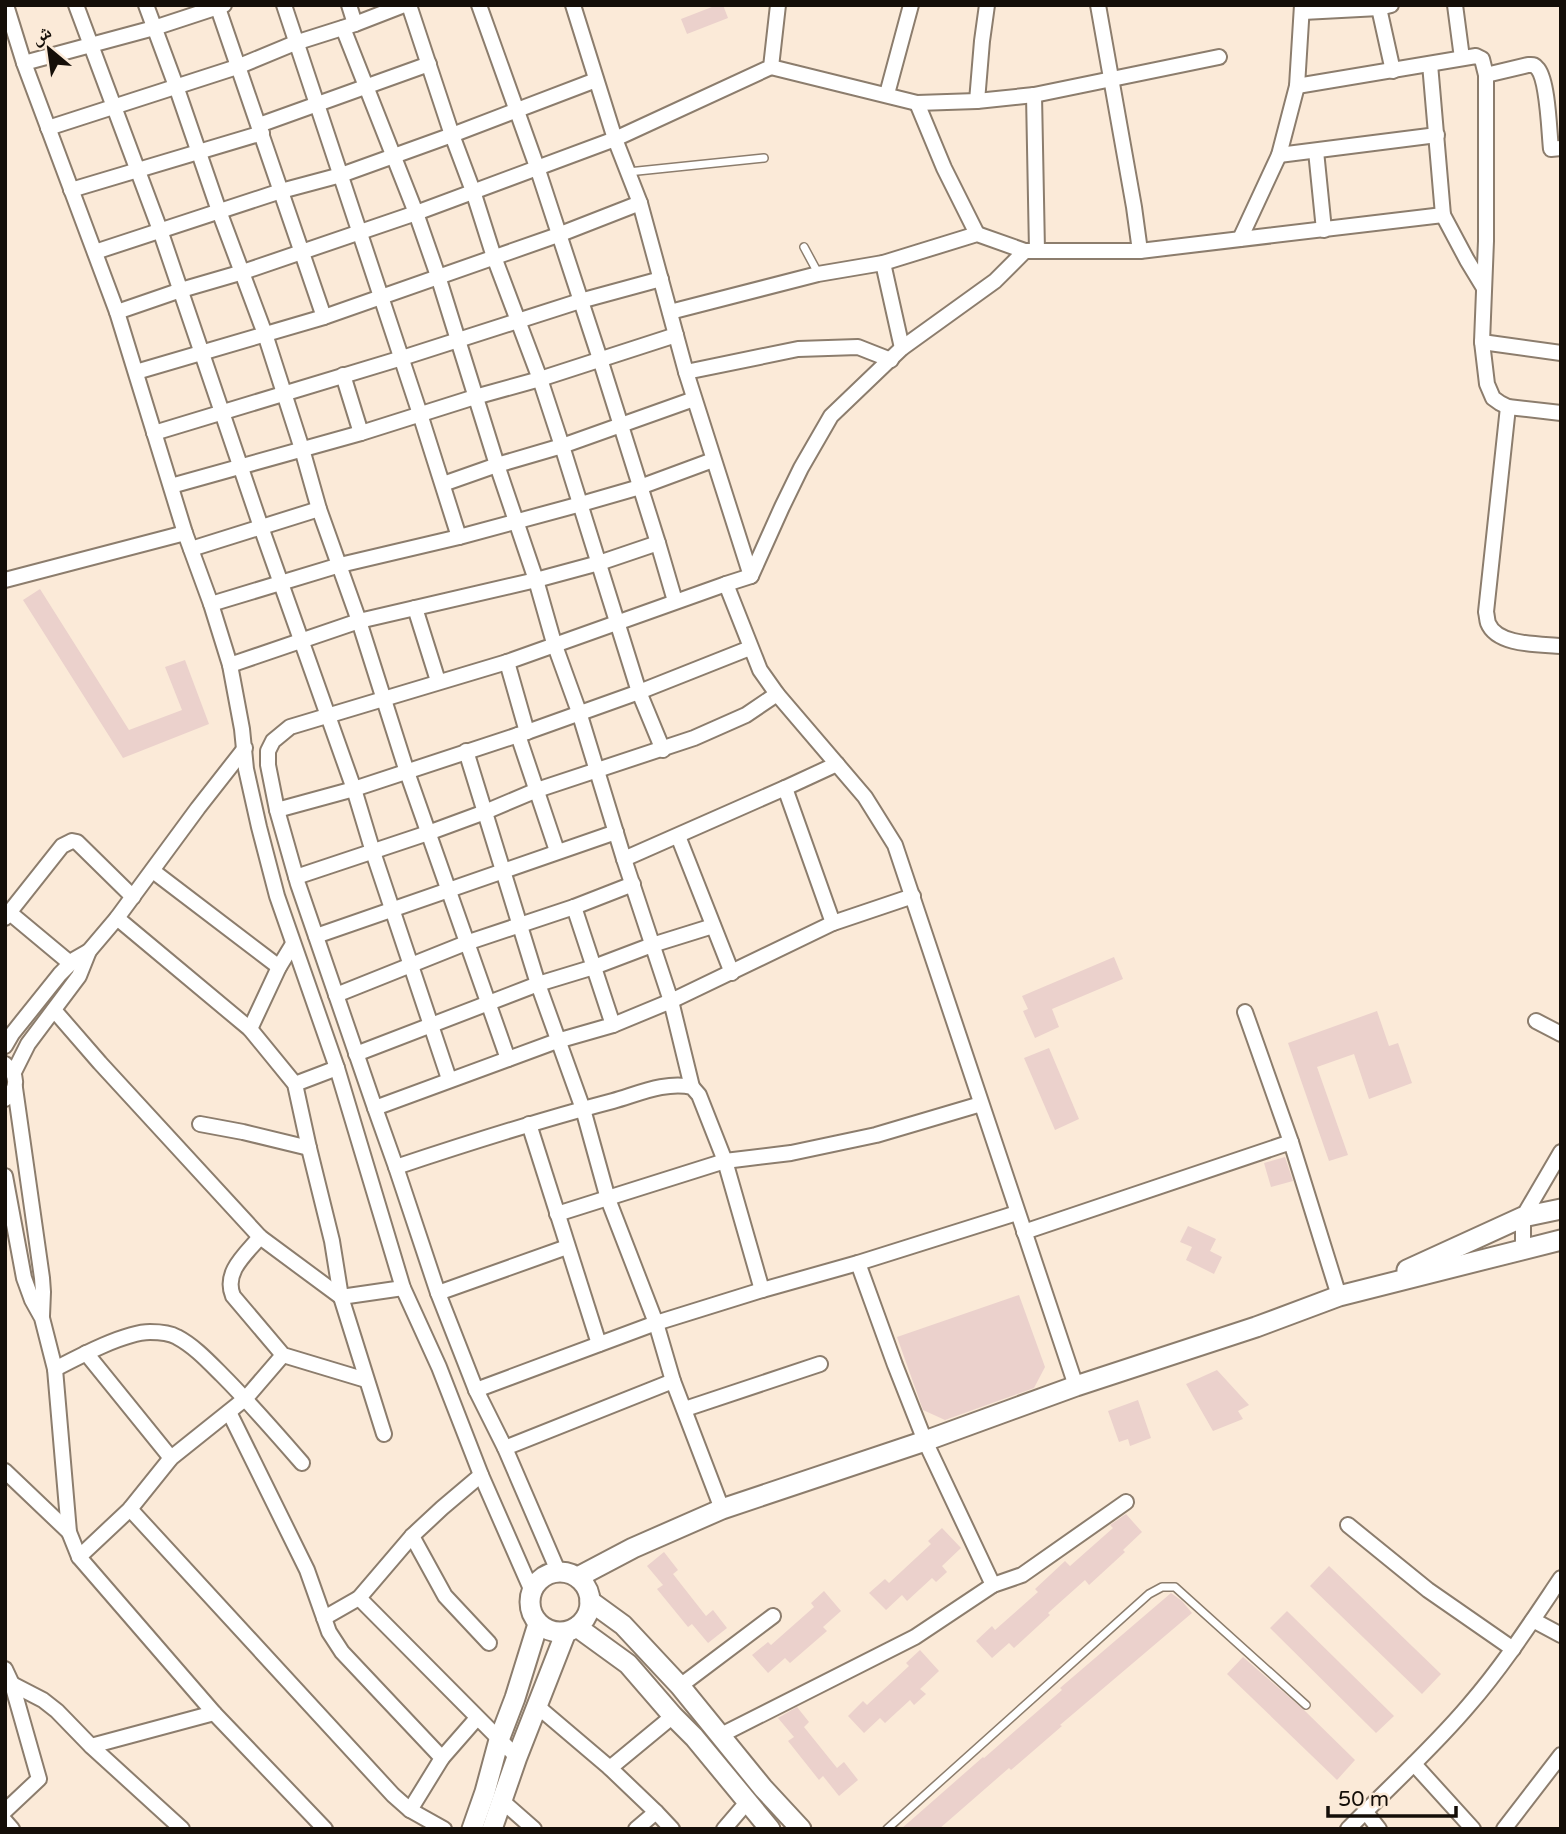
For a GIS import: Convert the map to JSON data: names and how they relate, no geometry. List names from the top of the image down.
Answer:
{
  "scale_bar": "50 m",
  "north": "top left"
}
